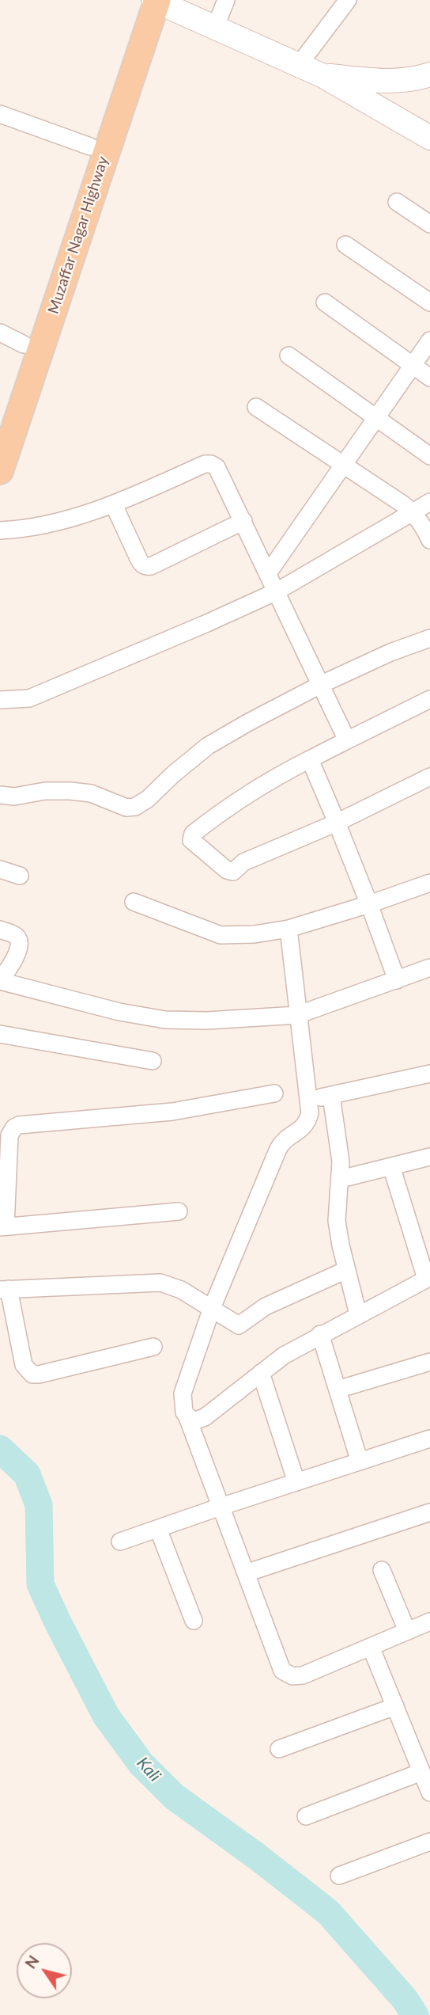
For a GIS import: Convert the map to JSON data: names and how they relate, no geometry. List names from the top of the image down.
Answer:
{
  "streets": {
    "main road": ["Muzaffar Nagar Highway"]
  },
  "water": ["Kali"],
  "north": "top left"
}
